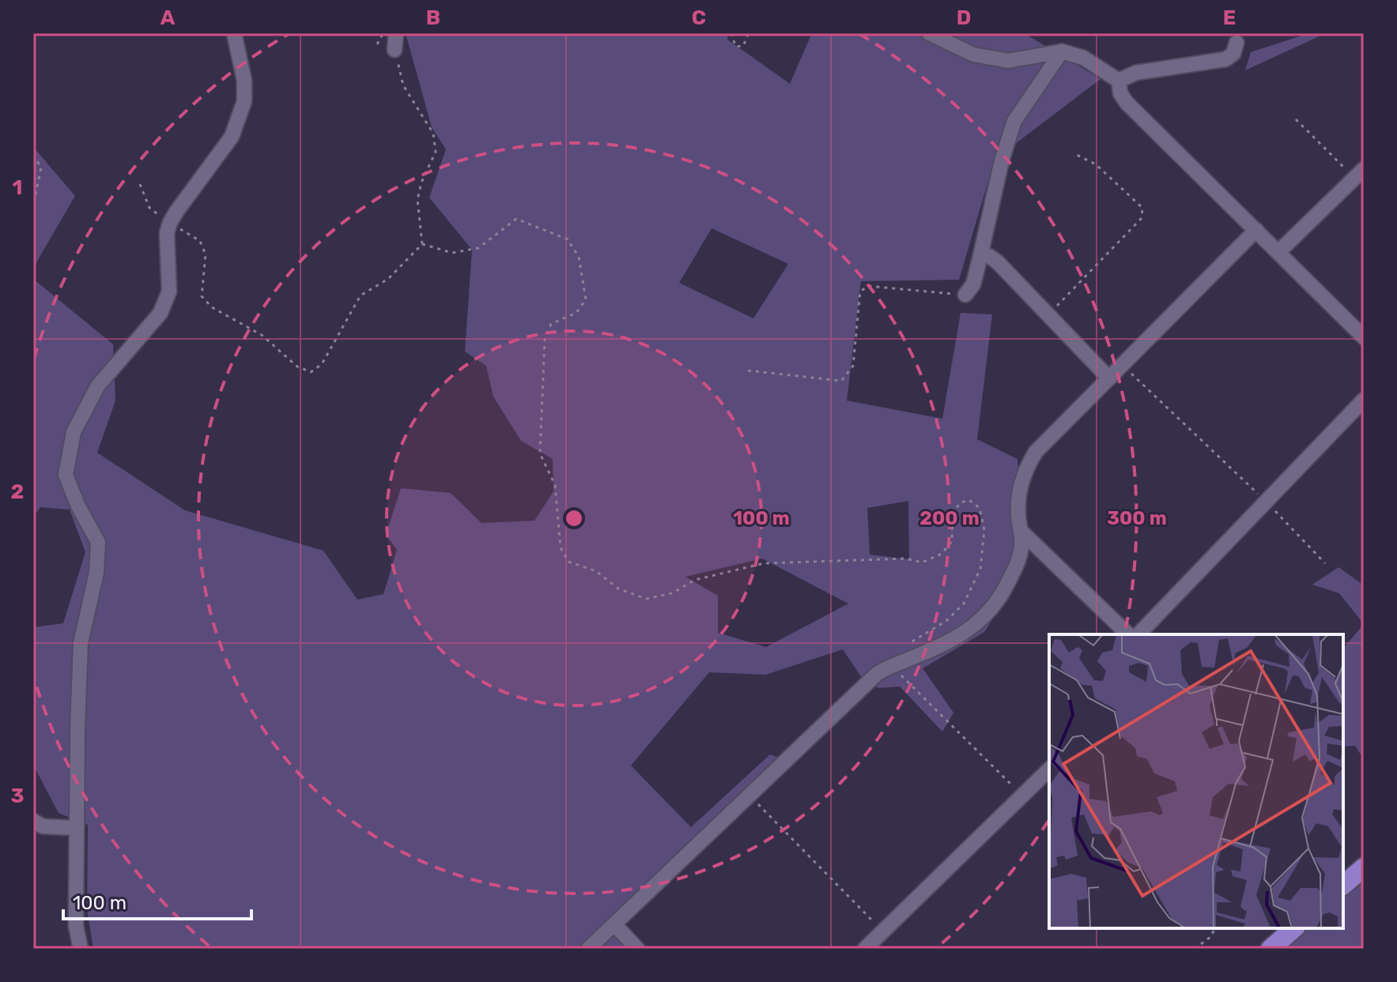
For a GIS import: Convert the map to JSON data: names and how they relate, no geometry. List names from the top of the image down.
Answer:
{
  "scale_bar": "100 m",
  "grid": {
    "columns": [
      "A",
      "B",
      "C",
      "D",
      "E"
    ],
    "rows": ["1", "2", "3"]
  },
  "rings": ["100 m", "200 m", "300 m"]
}
